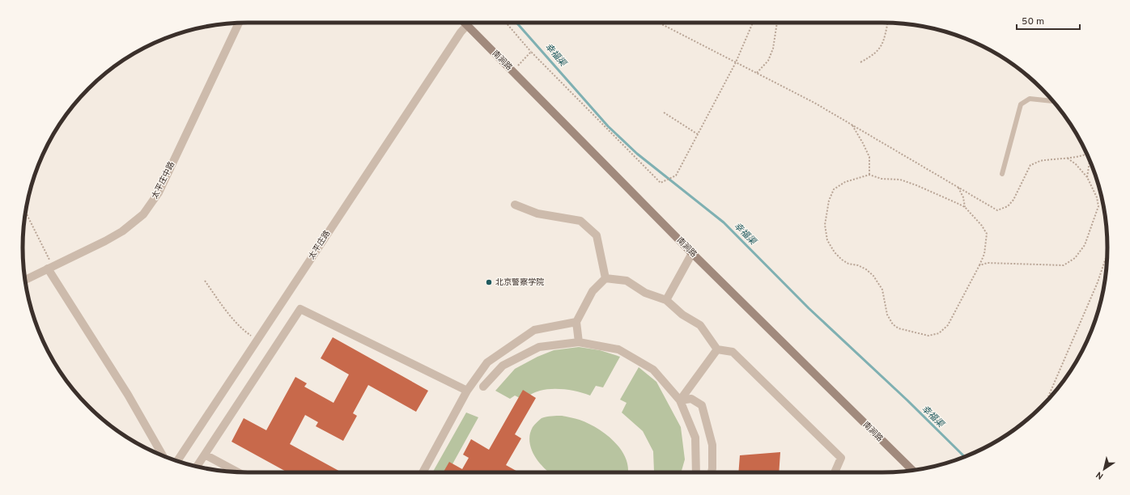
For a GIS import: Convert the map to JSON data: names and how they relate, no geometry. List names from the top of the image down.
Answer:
{
  "streets": {
    "main road": ["南涧路"],
    "street": ["太平庄中路", "太平庄路"]
  },
  "crossings": [
    ["南涧路", "太平庄路"]
  ],
  "water": ["幸福渠"],
  "places": ["北京警察学院"],
  "scale_bar": "50 m",
  "north": "bottom left"
}
